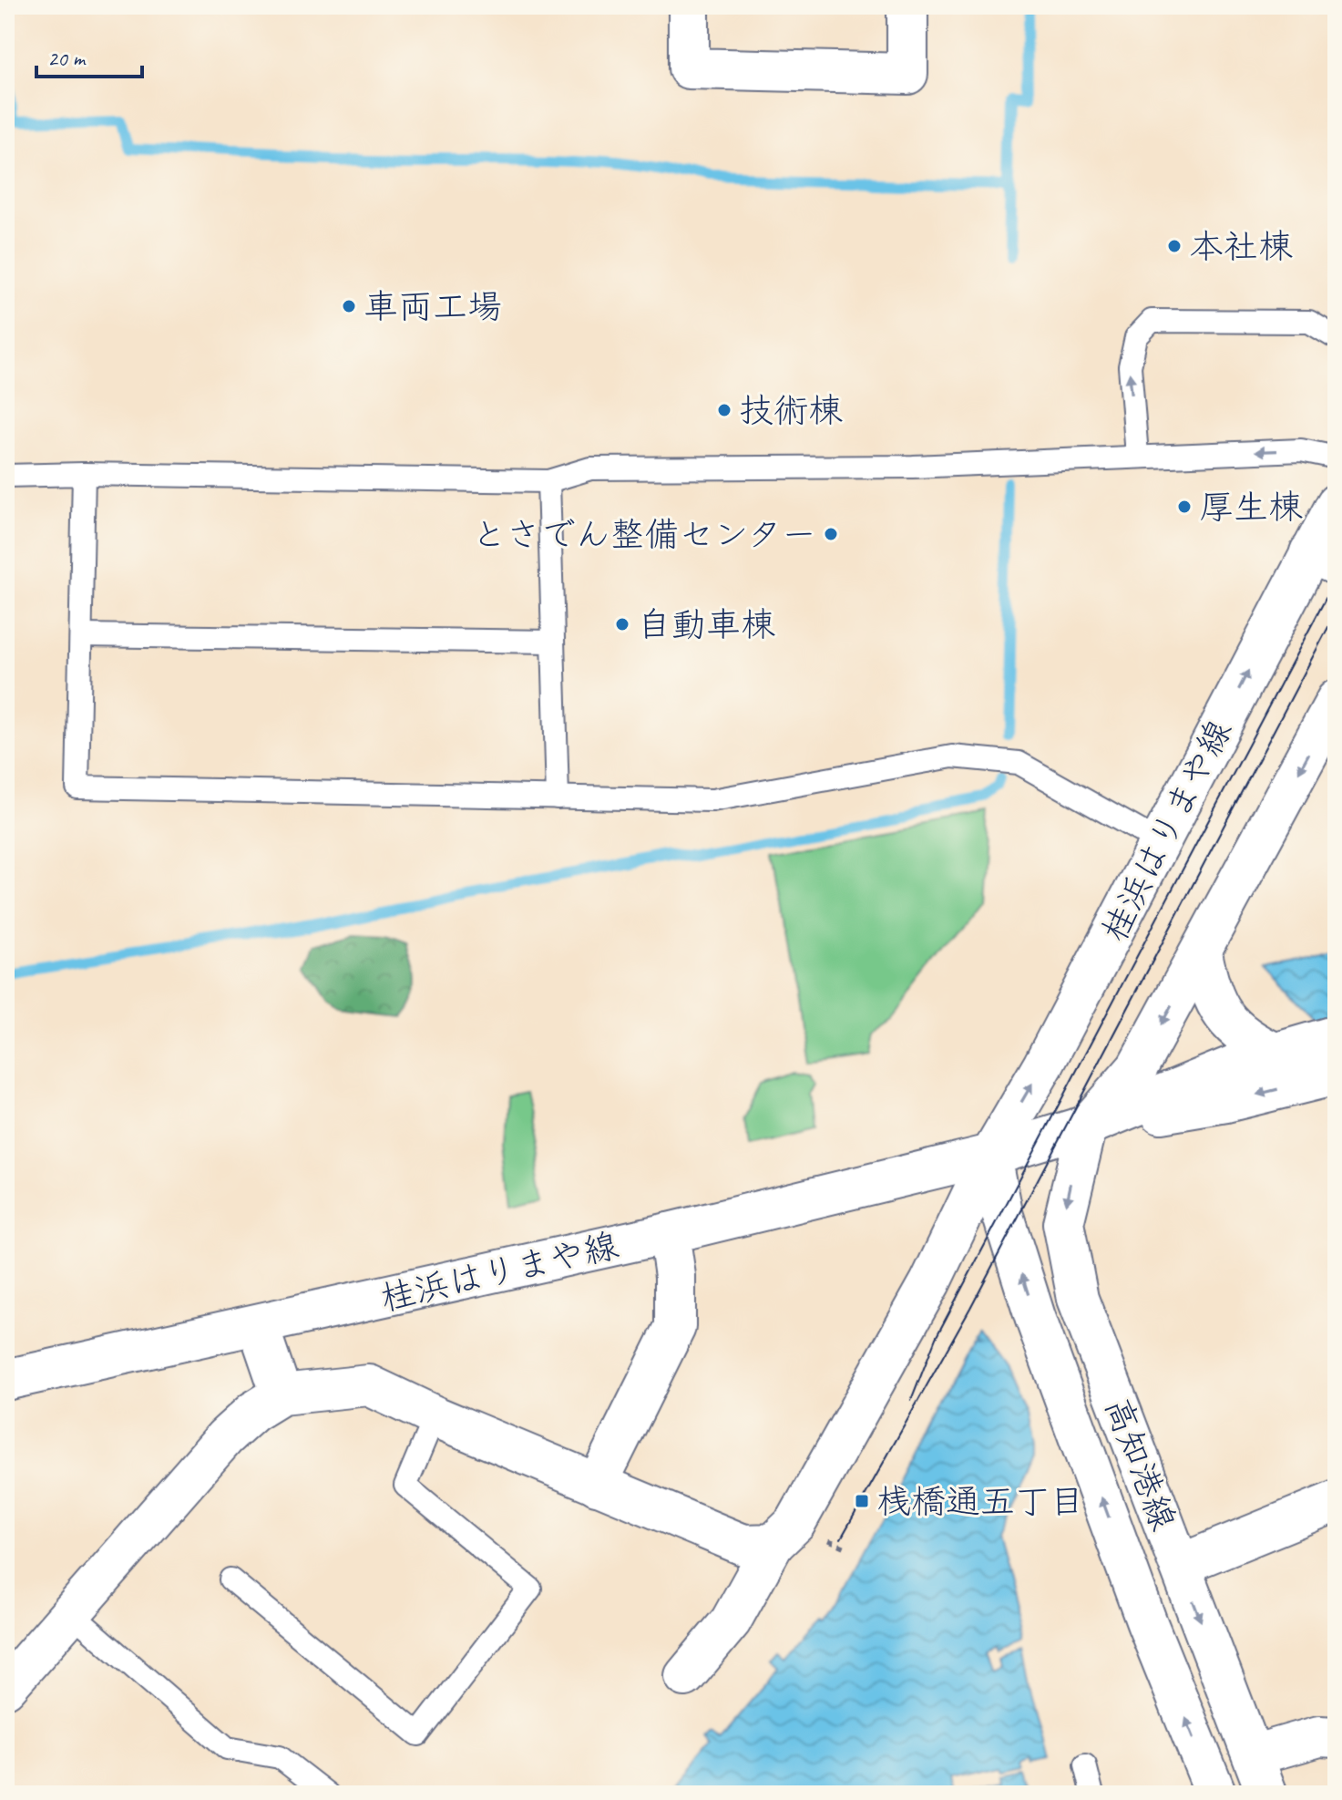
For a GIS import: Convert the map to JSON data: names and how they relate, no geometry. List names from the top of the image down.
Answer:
{
  "streets": {
    "main road": ["桂浜はりまや線", "高知港線"]
  },
  "crossings": [
    ["桂浜はりまや線", "高知港線"]
  ],
  "places": {
    "other": [
      "本社棟",
      "車両工場",
      "技術棟",
      "厚生棟",
      "とさでん整備センター",
      "自動車棟"
    ],
    "transit": ["桟橋通五丁目"]
  },
  "scale_bar": "20 m"
}
